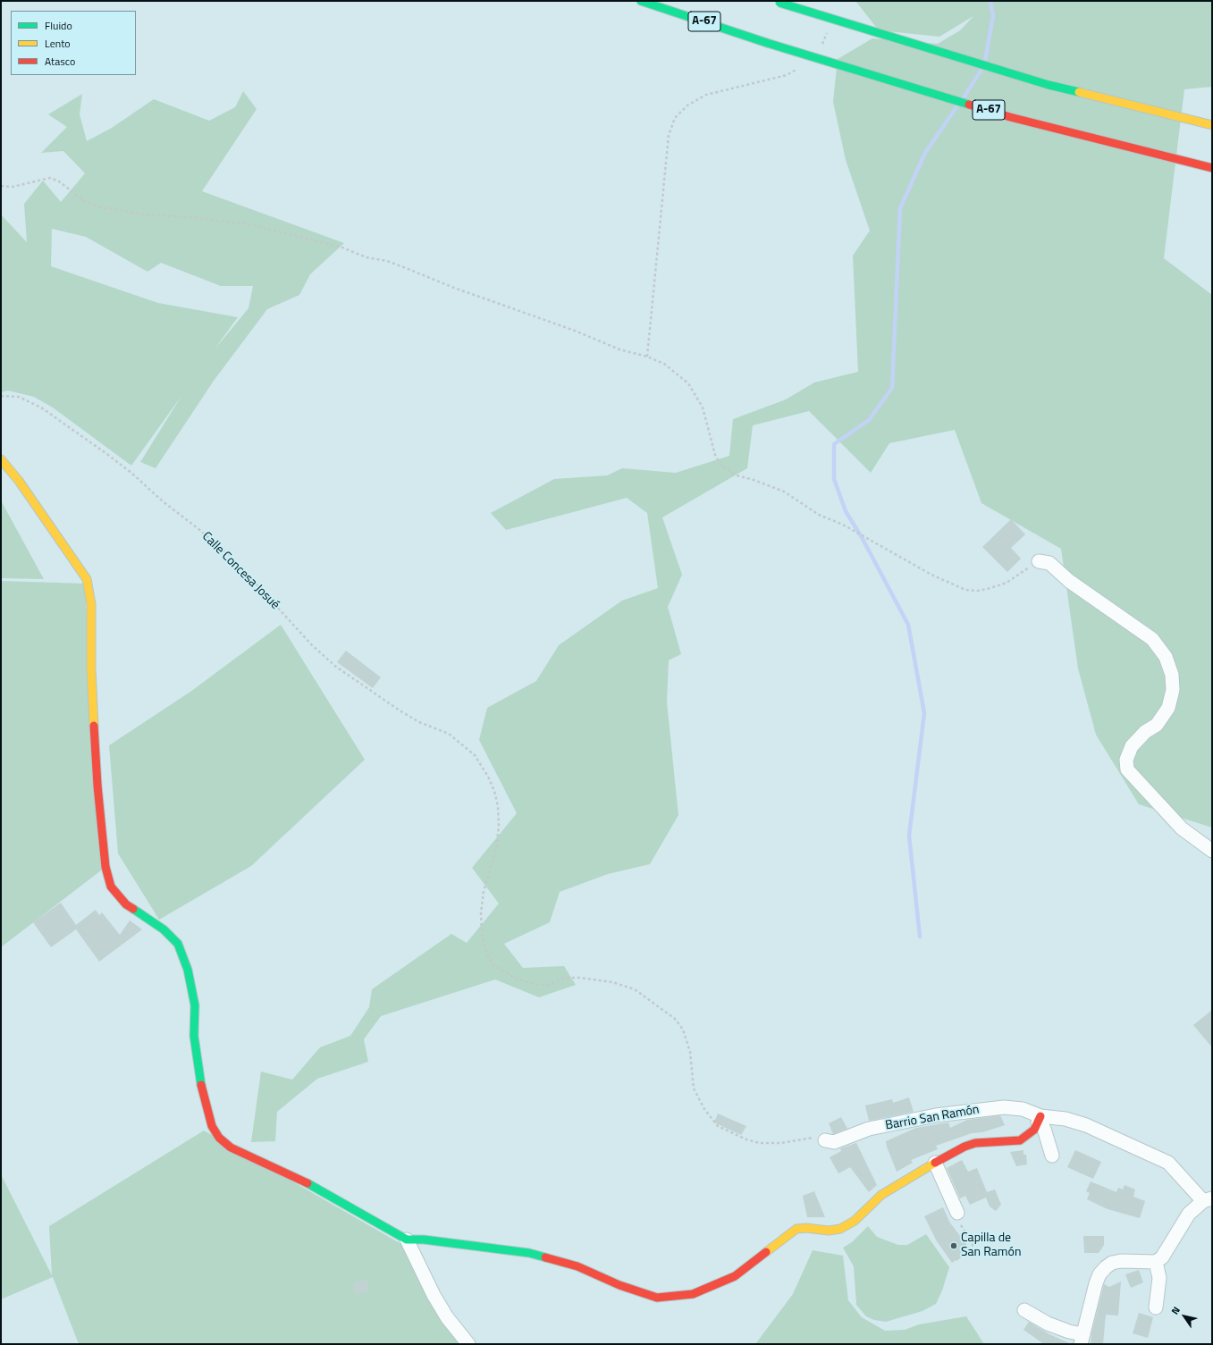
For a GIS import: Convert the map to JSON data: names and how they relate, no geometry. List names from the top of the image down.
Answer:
{
  "streets": {
    "main road": ["A-67"],
    "street": ["Barrio San Ramón"],
    "path": ["Calle Concesa Josué"]
  },
  "crossings": [
    ["Calle Concesa Josué", "Barrio San Ramón"]
  ],
  "places": ["Capilla de San Ramón"],
  "legend": ["Fluido", "Lento", "Atasco"],
  "north": "top left"
}
